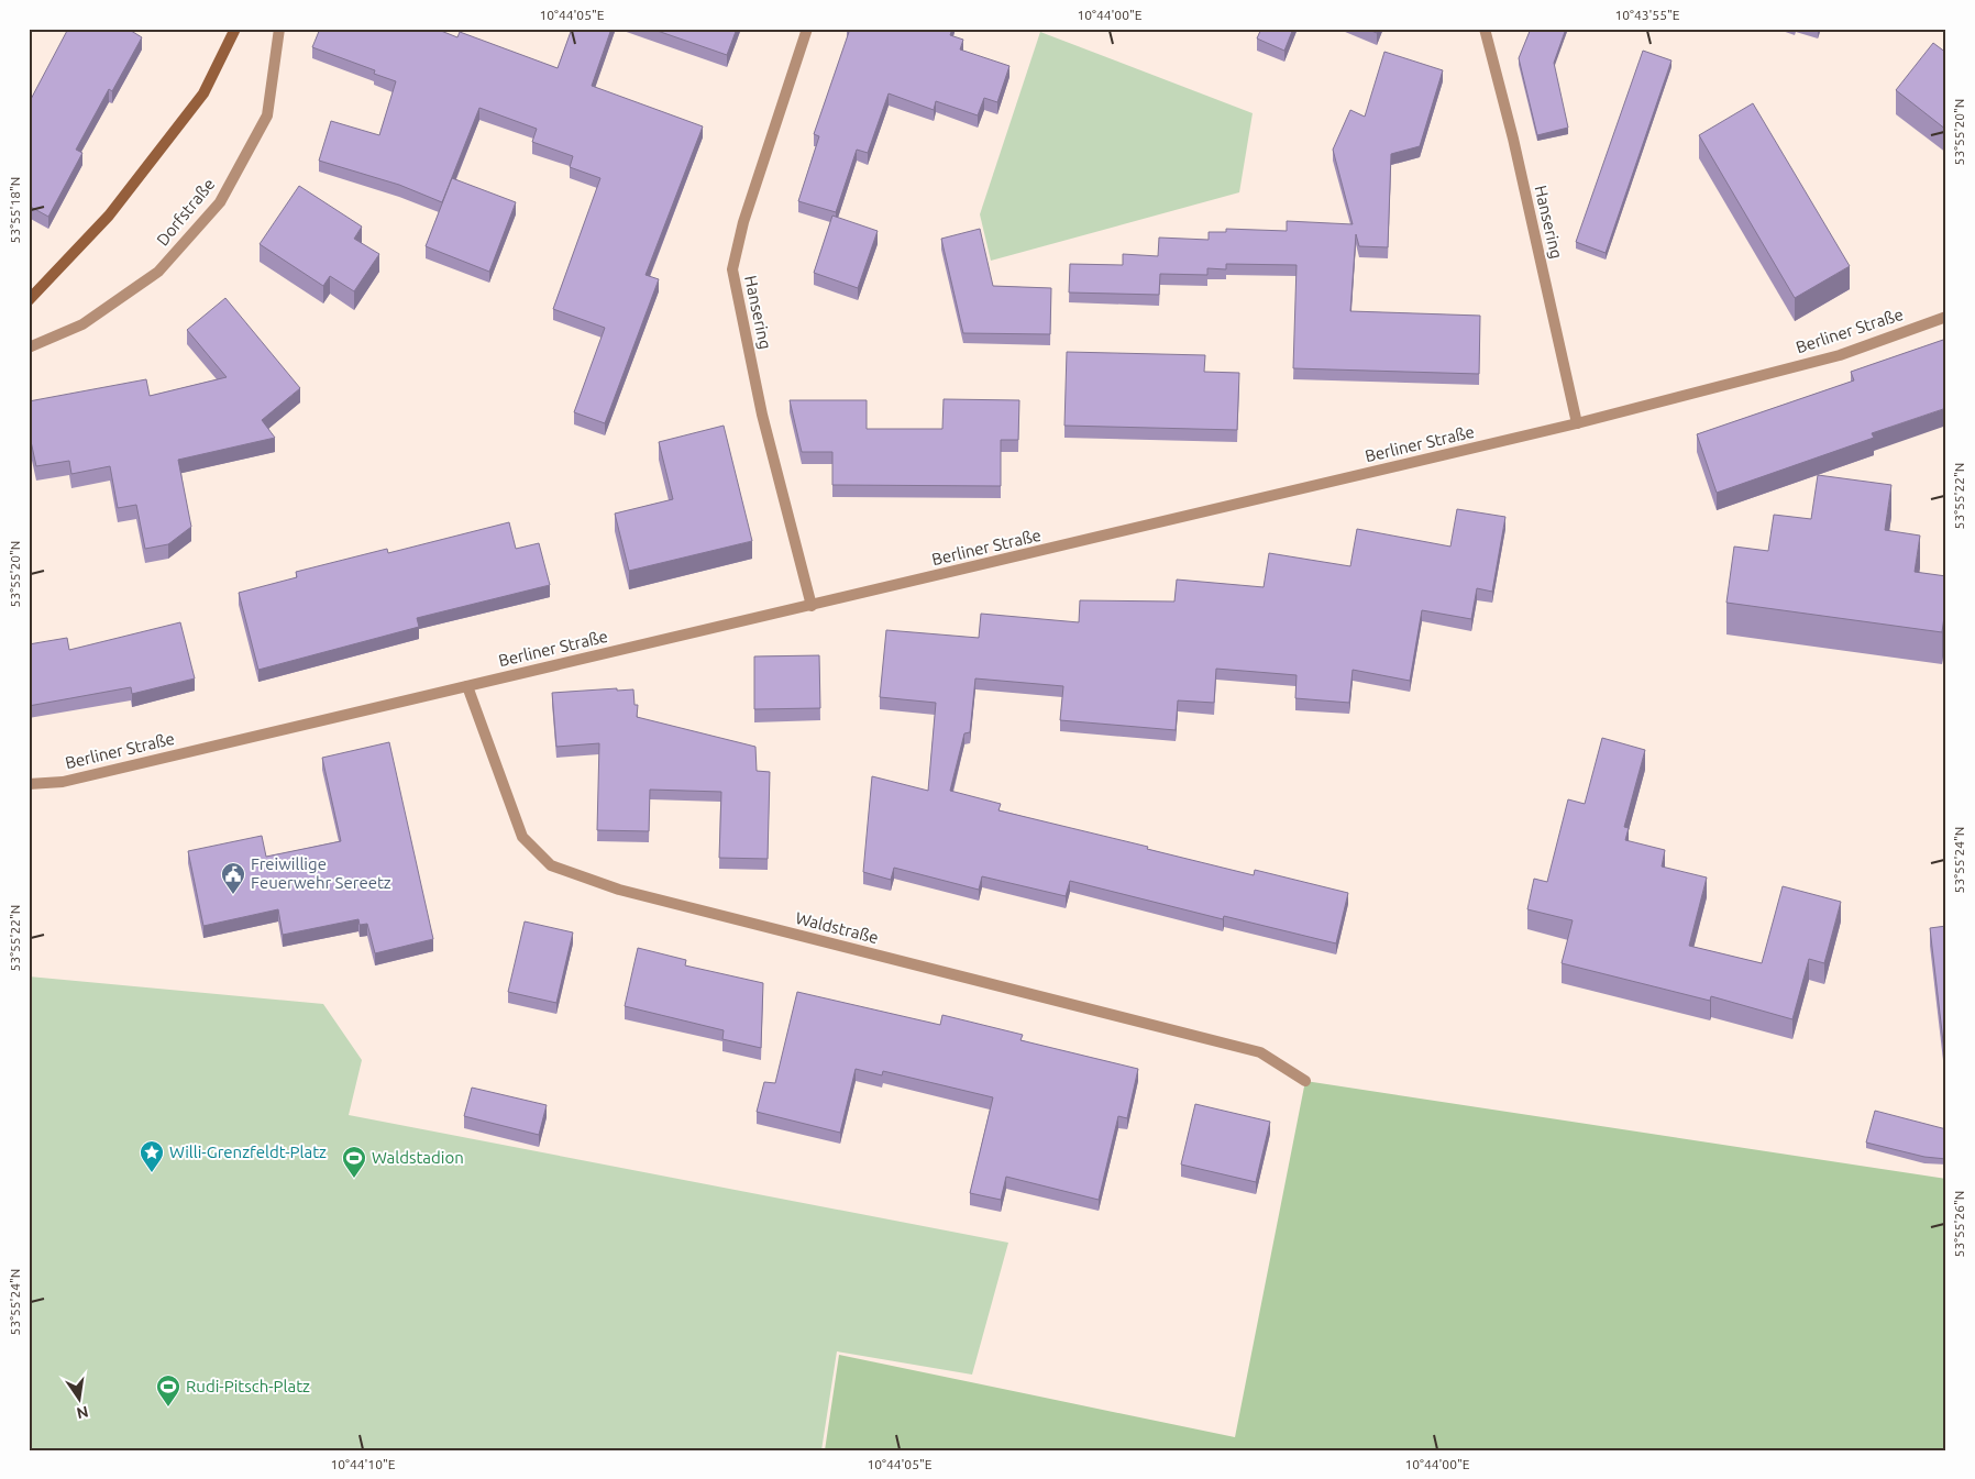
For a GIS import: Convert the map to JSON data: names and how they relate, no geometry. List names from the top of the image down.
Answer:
{
  "streets": {
    "street": [
      "Dorfstraße",
      "Hansering",
      "Berliner Straße",
      "Waldstraße"
    ]
  },
  "crossings": [
    ["Hansering", "Berliner Straße"],
    ["Berliner Straße", "Waldstraße"]
  ],
  "places": {
    "public building": ["Freiwillige Feuerwehr Sereetz"],
    "place": ["Willi-Grenzfeldt-Platz"],
    "sports": ["Waldstadion", "Rudi-Pitsch-Platz"]
  },
  "north": "bottom",
  "coordinates": [
    "10°44'05\"E",
    "10°44'00\"E",
    "10°43'55\"E",
    "53°55'20\"N",
    "53°55'18\"N",
    "53°55'22\"N",
    "53°55'24\"N",
    "53°55'26\"N",
    "10°44'10\"E"
  ]
}
